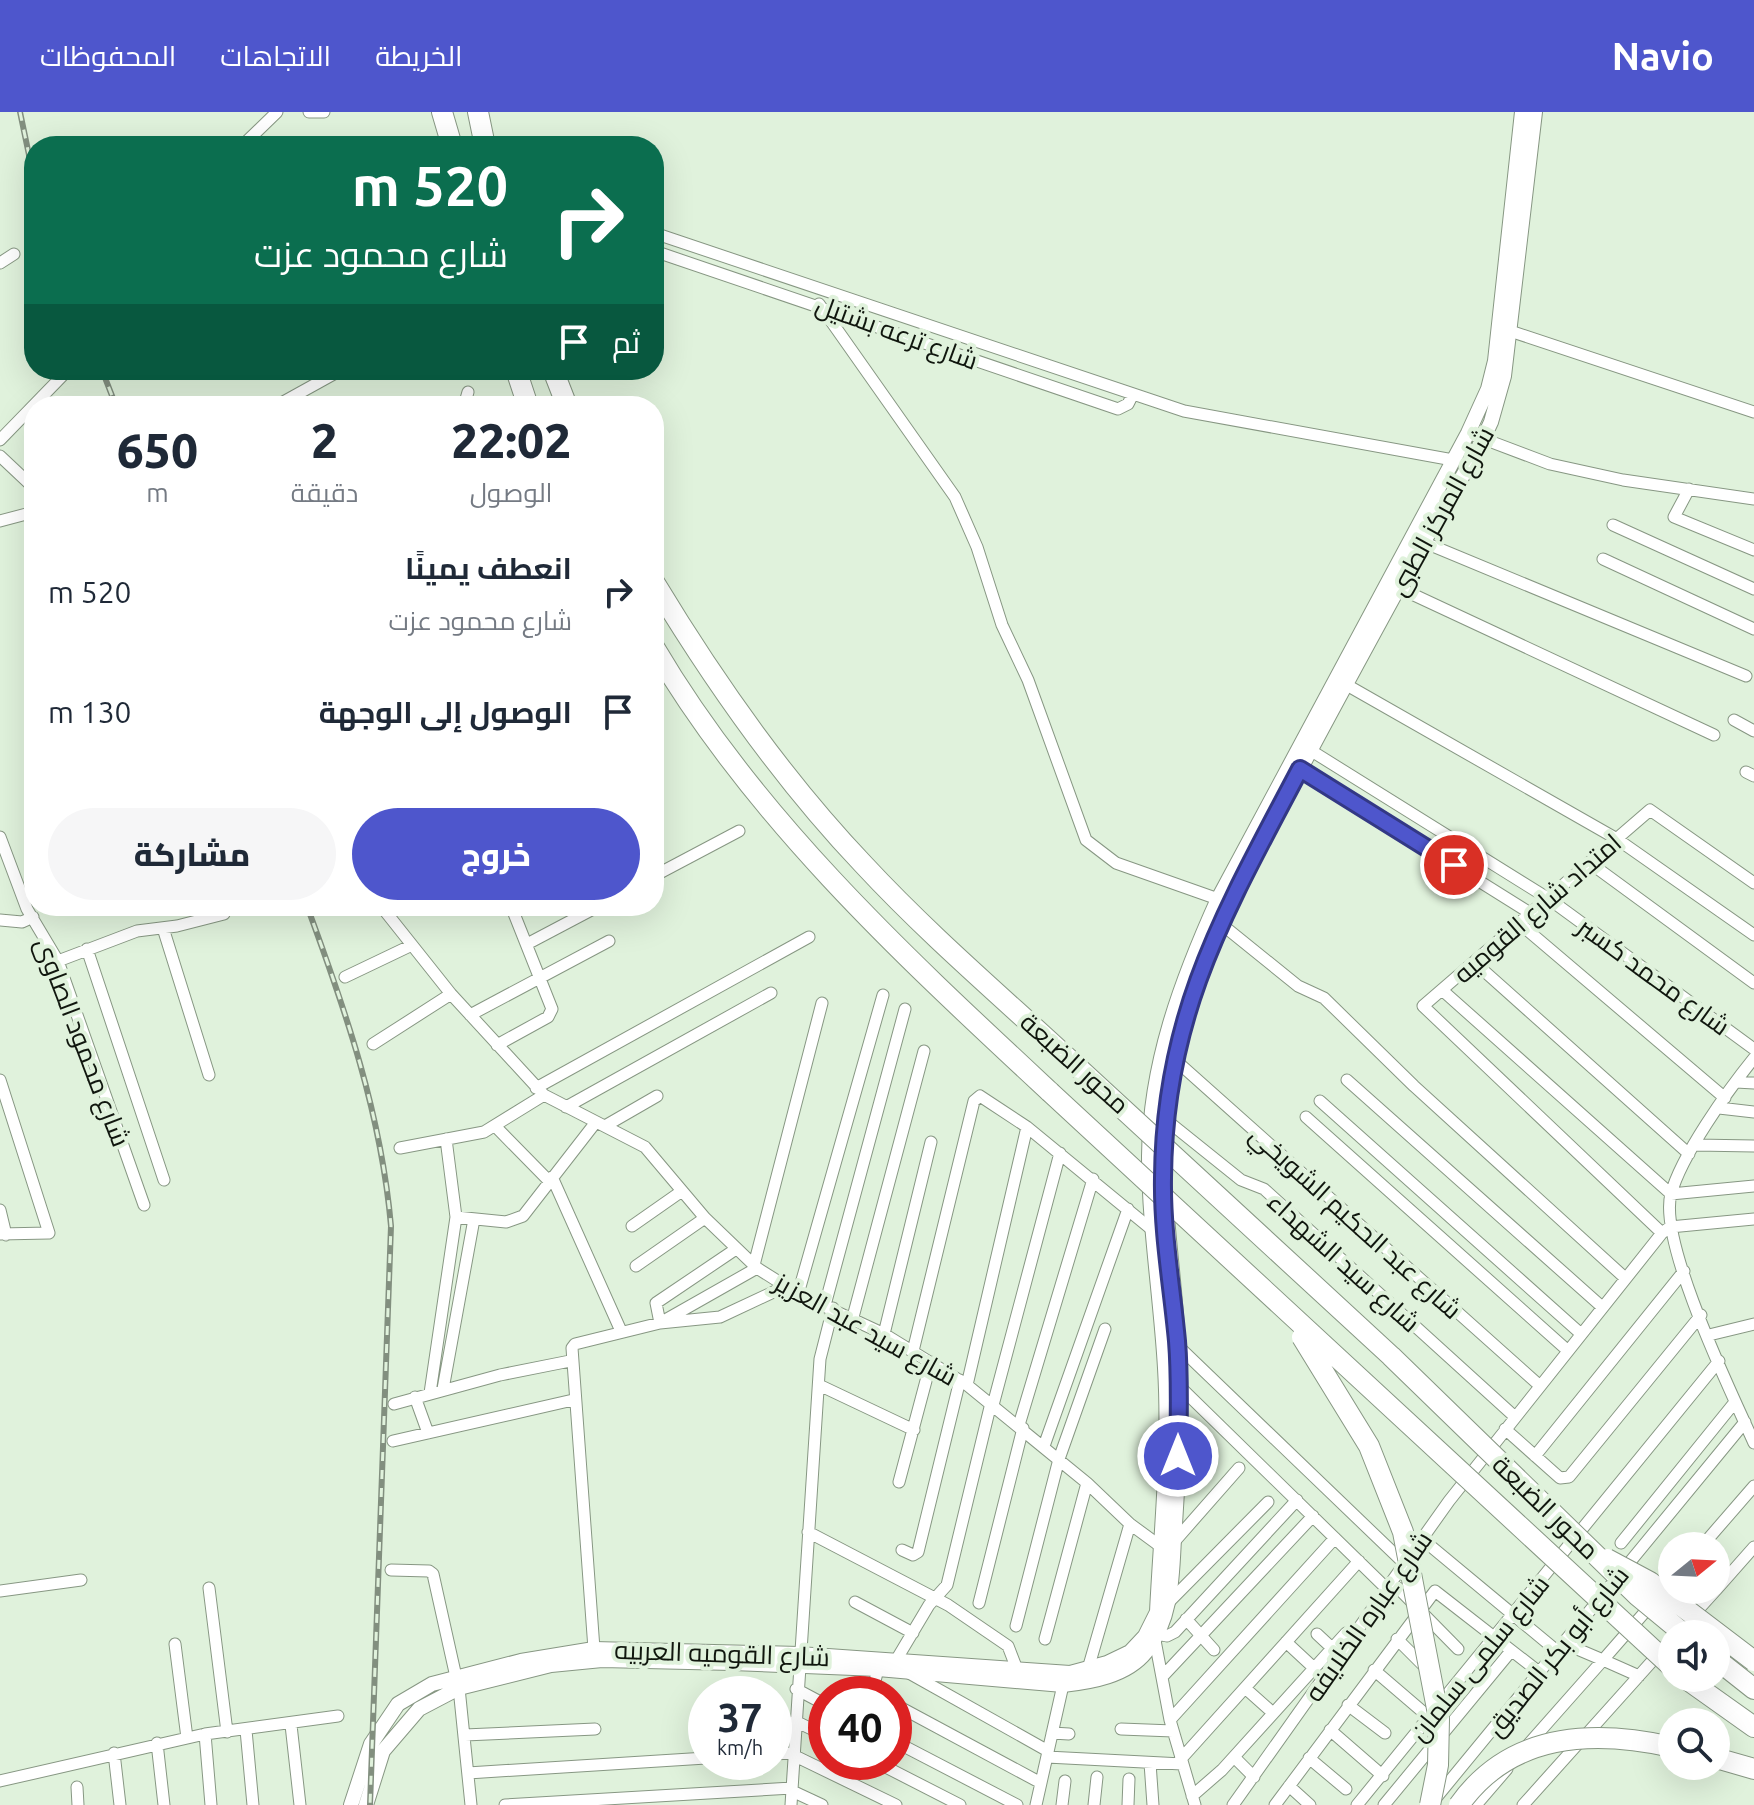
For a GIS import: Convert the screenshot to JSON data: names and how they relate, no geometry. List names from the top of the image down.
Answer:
{
  "streets": {
    "highway": ["محور الضبعة"],
    "street": [
      "شارع ترعه بشتيل",
      "شارع المركز الطبى",
      "امتداد شارع القوميه",
      "شارع محمد كسبر",
      "شارع محمود الصاوى",
      "شارع عبد الحكيم الشويخي",
      "شارع سيد الشهداء",
      "شارع سيد عبد العزيز",
      "شارع عباره الخلايفه",
      "شارع أبو بكر الصديق",
      "شارع القوميه العربيه",
      "شارع سلمى سلمان"
    ]
  },
  "crossings": [
    ["شارع ترعه بشتيل", "شارع المركز الطبى"],
    ["شارع المركز الطبى", "شارع محمد كسبر"],
    ["امتداد شارع القوميه", "شارع محمد كسبر"],
    ["امتداد شارع القوميه", "شارع عباره الخلايفه"],
    ["شارع عبد الحكيم الشويخي", "شارع عباره الخلايفه"],
    ["شارع سيد الشهداء", "شارع عباره الخلايفه"]
  ],
  "north": "right",
  "page": {
    "header": "Navio",
    "nav": ["الخريطة", "الاتجاهات", "المحفوظات"],
    "turn": ["520 m", "شارع محمود عزت"],
    "then": "ثم",
    "eta": [
      "22:02",
      "الوصول",
      "2",
      "دقيقة",
      "650",
      "m"
    ],
    "list": [
      {
        "name": "انعطف يمينًا",
        "note": "شارع محمود عزت",
        "value": "520 m"
      },
      {
        "name": "الوصول إلى الوجهة",
        "value": "130 m"
      }
    ],
    "buttons": ["خروج", "مشاركة"],
    "speed": "37 km/h",
    "limit": "40"
  }
}
